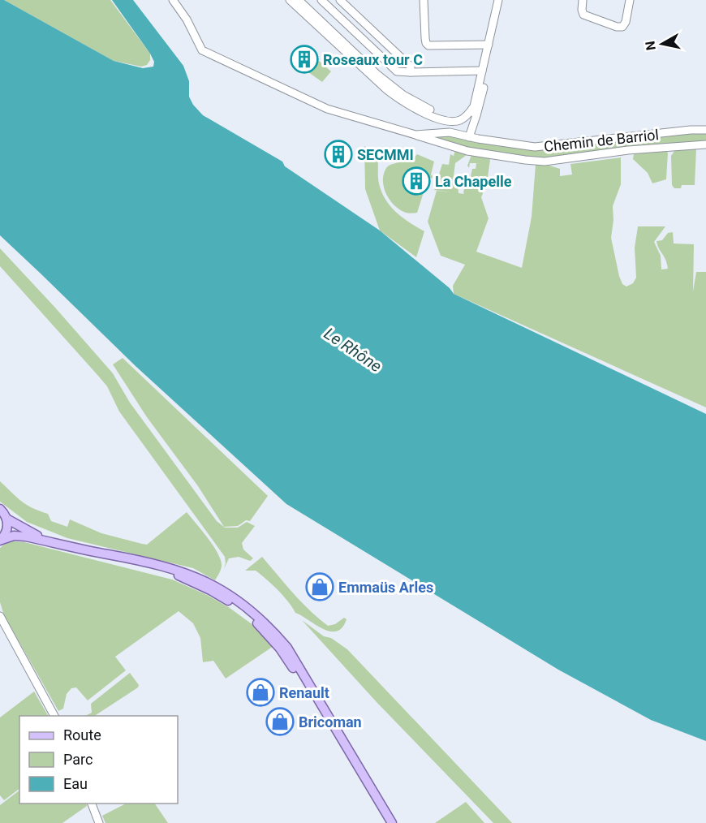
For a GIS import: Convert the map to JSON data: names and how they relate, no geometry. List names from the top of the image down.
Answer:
{
  "streets": {
    "street": ["Chemin de Barriol"]
  },
  "water": ["Le Rhône"],
  "places": {
    "building": ["Roseaux tour C", "SECMMI", "La Chapelle"],
    "shop": ["Emmaüs Arles", "Renault", "Bricoman"]
  },
  "legend": ["Route", "Parc", "Eau"],
  "north": "left"
}
